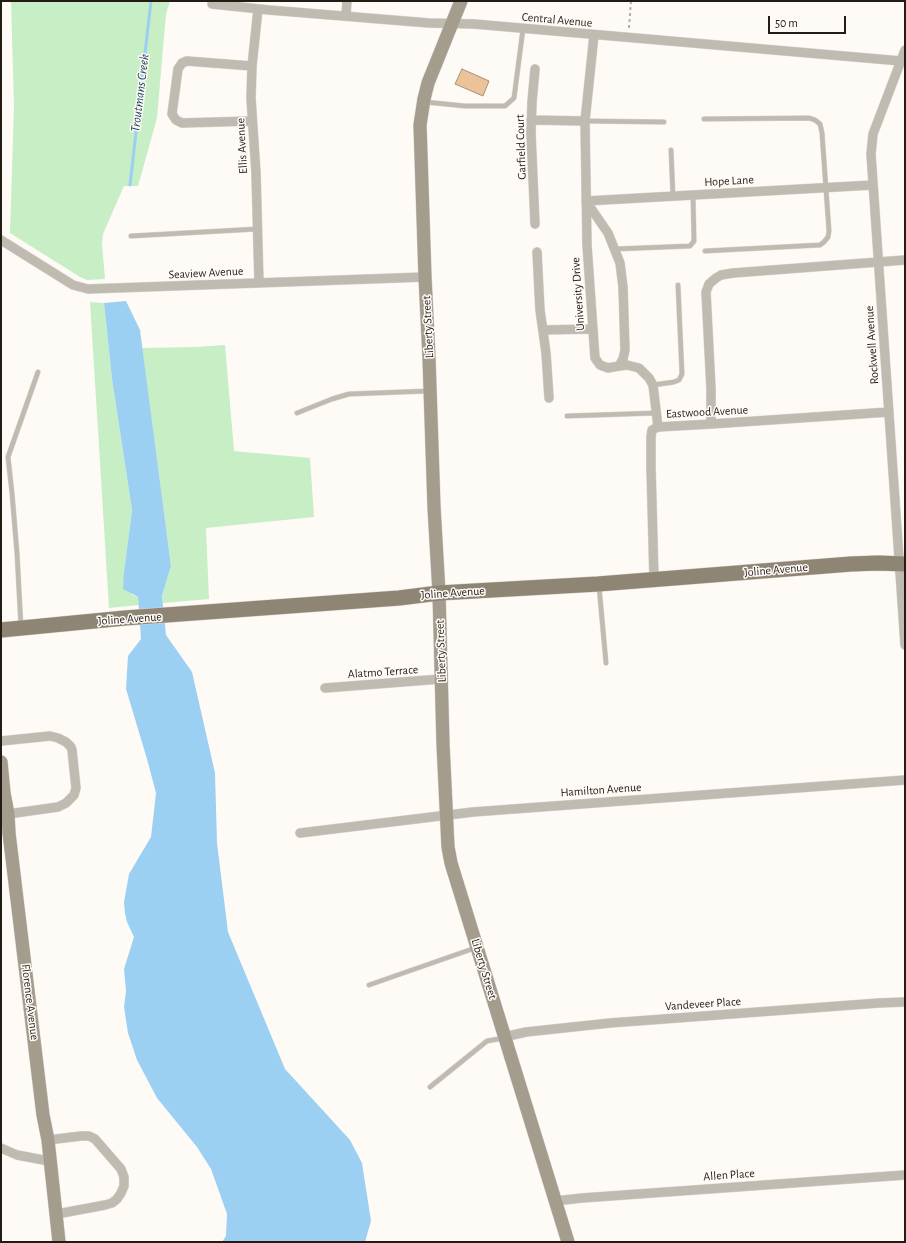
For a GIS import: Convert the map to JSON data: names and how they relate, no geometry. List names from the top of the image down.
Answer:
{
  "streets": {
    "main road": ["Joline Avenue"],
    "street": [
      "Central Avenue",
      "Ellis Avenue",
      "Garfield Court",
      "Hope Lane",
      "Seaview Avenue",
      "University Drive",
      "Liberty Street",
      "Rockwell Avenue",
      "Eastwood Avenue",
      "Alatmo Terrace",
      "Hamilton Avenue",
      "Florence Avenue",
      "Vandeveer Place",
      "Allen Place"
    ]
  },
  "crossings": [
    ["Central Avenue", "Ellis Avenue"],
    ["Central Avenue", "University Drive"],
    ["Central Avenue", "Liberty Street"],
    ["Central Avenue", "Rockwell Avenue"],
    ["Ellis Avenue", "Seaview Avenue"],
    ["Hope Lane", "University Drive"],
    ["Hope Lane", "Rockwell Avenue"],
    ["Seaview Avenue", "Liberty Street"],
    ["Liberty Street", "Joline Avenue"],
    ["Liberty Street", "Alatmo Terrace"],
    ["Liberty Street", "Hamilton Avenue"],
    ["Liberty Street", "Vandeveer Place"],
    ["Liberty Street", "Allen Place"],
    ["Rockwell Avenue", "Eastwood Avenue"],
    ["Rockwell Avenue", "Joline Avenue"],
    ["Eastwood Avenue", "Joline Avenue"]
  ],
  "water": ["Troutmans Creek"],
  "scale_bar": "50 m"
}
